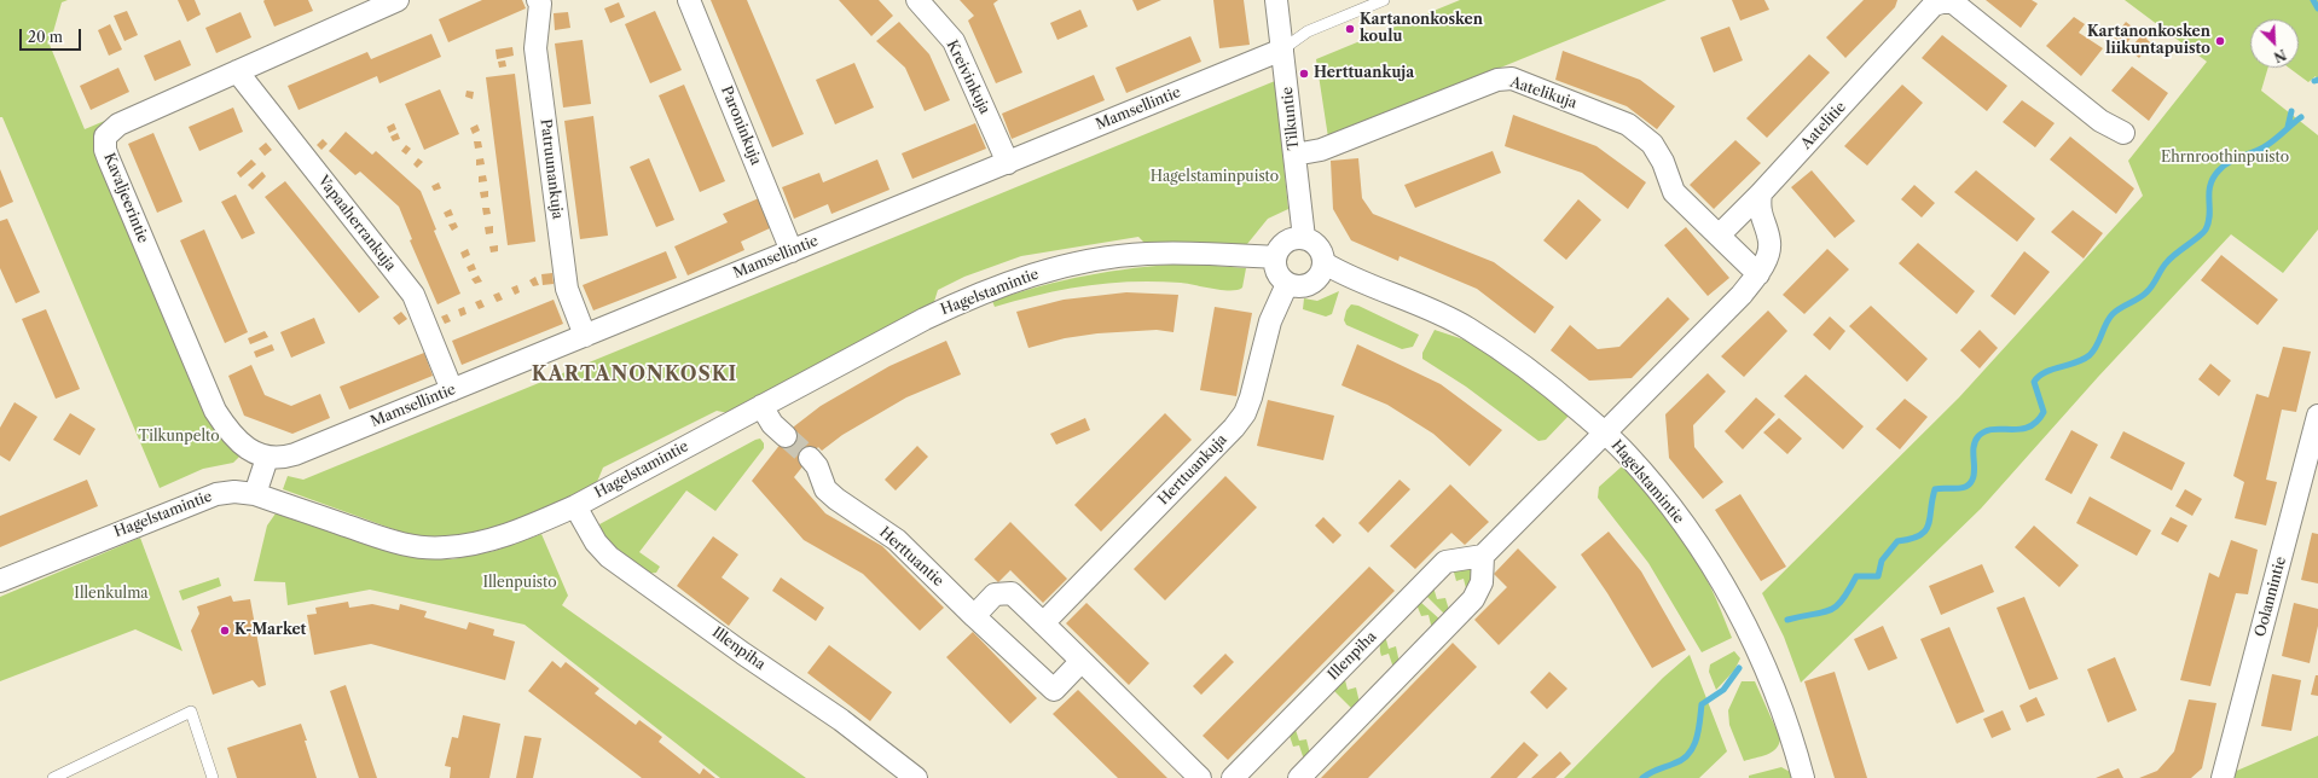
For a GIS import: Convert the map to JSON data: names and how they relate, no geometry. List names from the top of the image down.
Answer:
{
  "streets": {
    "street": [
      "Kreivinkuja",
      "Aatelikuja",
      "Mamsellintie",
      "Tilkuntie",
      "Paroninkuja",
      "Aatelitie",
      "Patruunankuja",
      "Kavaljeerintie",
      "Vapaaherrankuja",
      "Hagelstamintie",
      "Herttuankuja",
      "Herttuantie",
      "Oolannintie",
      "Illenpiha"
    ]
  },
  "crossings": [
    ["Kreivinkuja", "Mamsellintie"],
    ["Aatelikuja", "Tilkuntie"],
    ["Mamsellintie", "Tilkuntie"],
    ["Mamsellintie", "Paroninkuja"],
    ["Mamsellintie", "Patruunankuja"],
    ["Mamsellintie", "Kavaljeerintie"],
    ["Mamsellintie", "Vapaaherrankuja"],
    ["Tilkuntie", "Hagelstamintie"],
    ["Tilkuntie", "Herttuankuja"],
    ["Kavaljeerintie", "Vapaaherrankuja"],
    ["Hagelstamintie", "Herttuankuja"],
    ["Hagelstamintie", "Illenpiha"]
  ],
  "districts": ["KARTANONKOSKI"],
  "parks": [
    "Ehrnroothinpuisto",
    "Hagelstaminpuisto",
    "Tilkunpelto",
    "Illenpuisto",
    "Illenkulma"
  ],
  "places": [
    "Kartanonkosken koulu",
    "Kartanonkosken liikuntapuisto",
    "Herttuankuja",
    "K-Market"
  ],
  "scale_bar": "20 m",
  "north": "bottom right"
}
